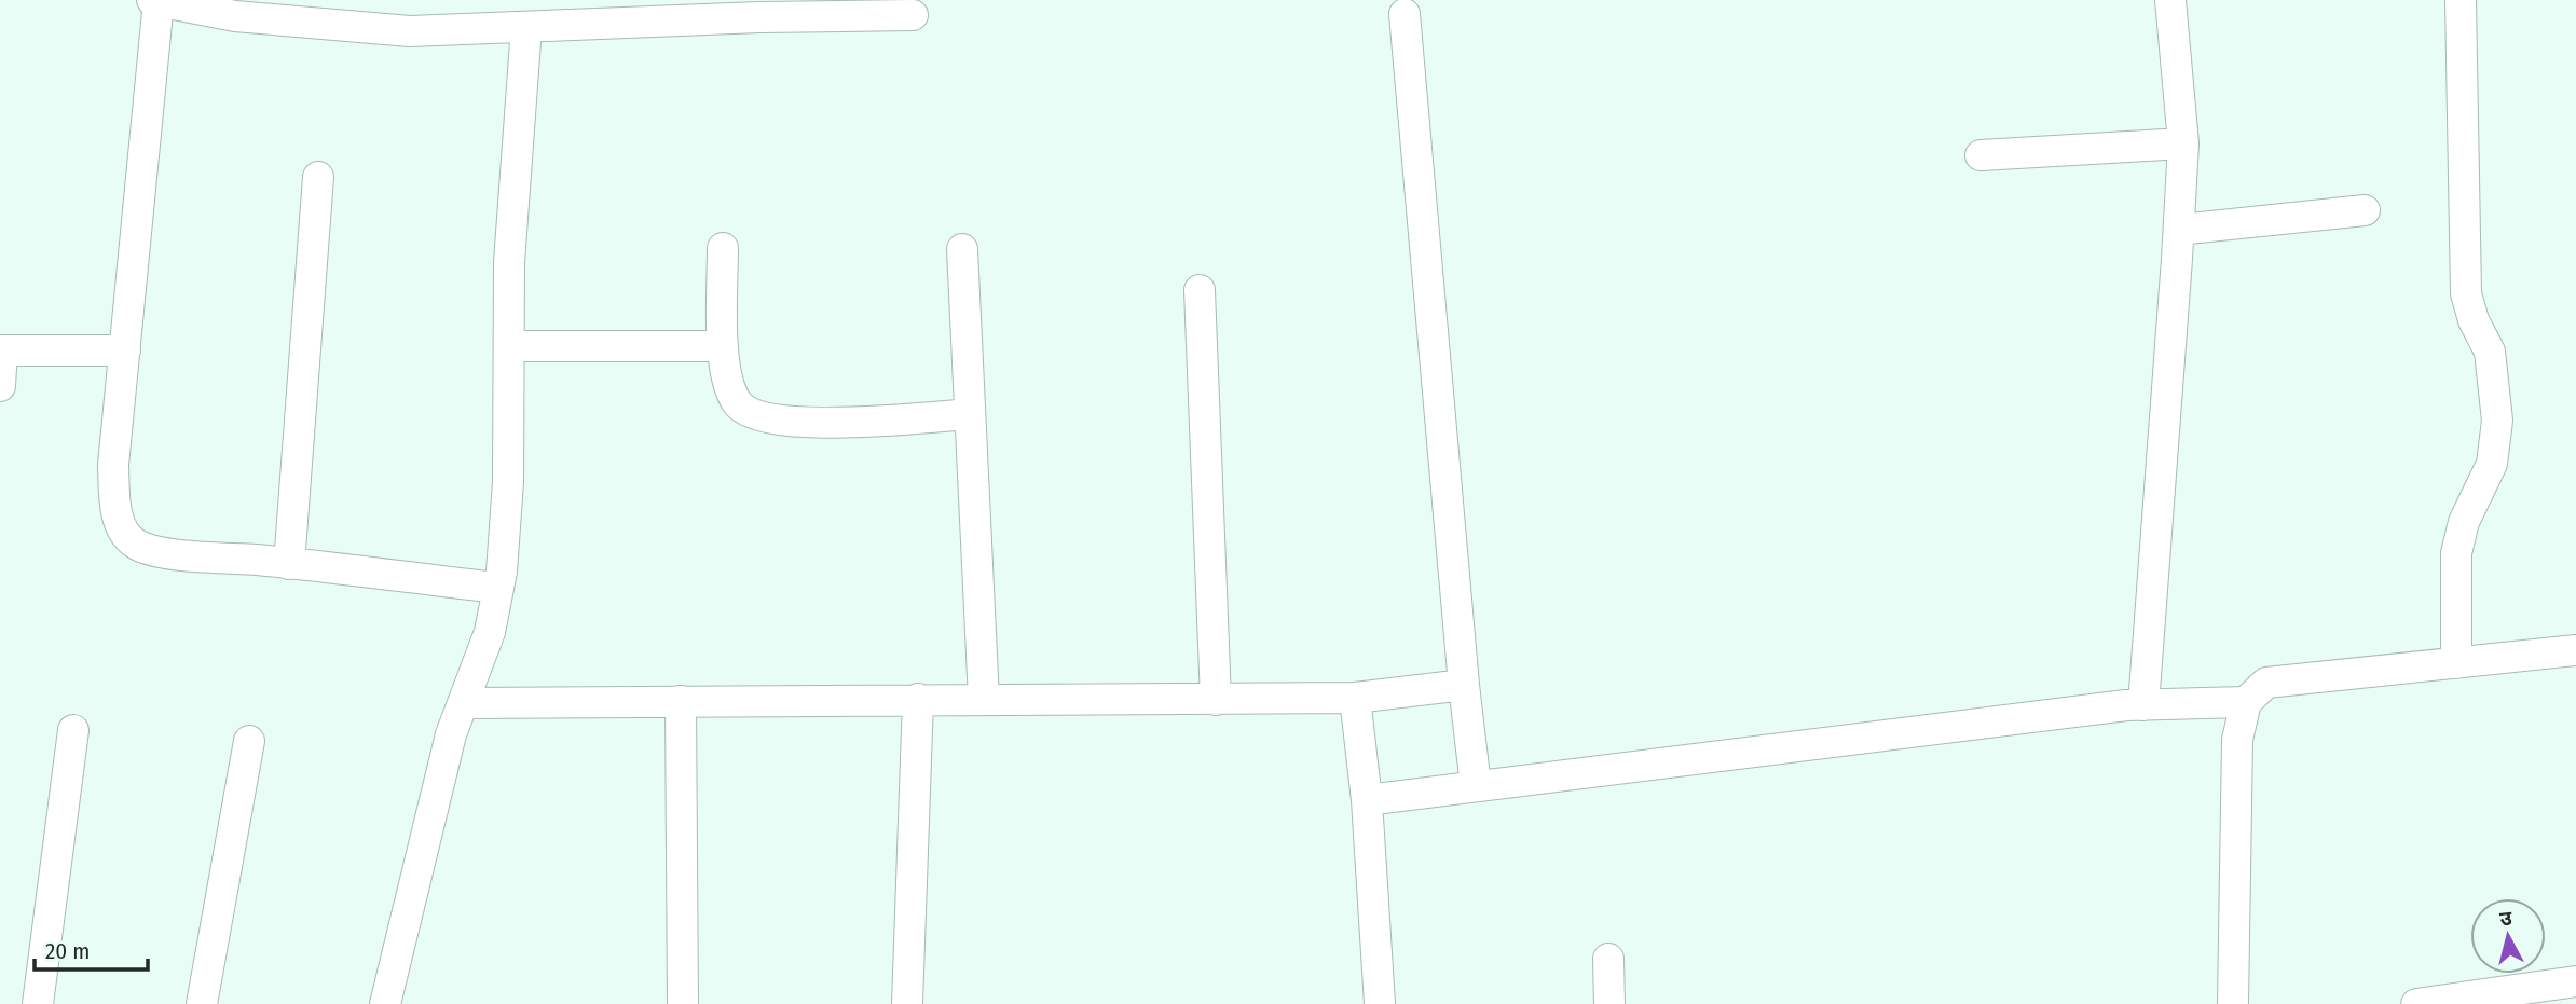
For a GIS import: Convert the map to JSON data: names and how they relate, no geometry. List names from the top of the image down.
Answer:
{
  "scale_bar": "20 m",
  "north": "top"
}
